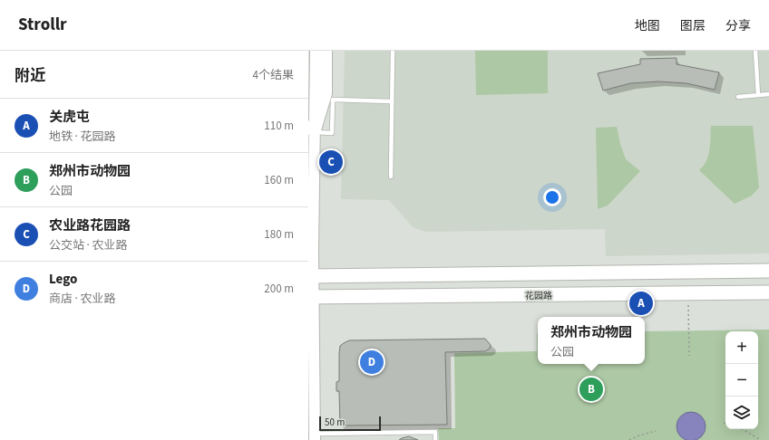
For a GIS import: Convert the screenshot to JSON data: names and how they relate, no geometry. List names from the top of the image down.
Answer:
{
  "streets": {
    "main road": ["花园路"]
  },
  "scale_bar": "50 m",
  "page": {
    "header": "Strollr",
    "nav": ["地图", "图层", "分享"],
    "heading": ["附近", "4个结果"],
    "list": [
      {
        "mark": "A",
        "name": "关虎屯",
        "note": "地铁 · 花园路",
        "value": "110 m"
      },
      {
        "mark": "B",
        "name": "郑州市动物园",
        "note": "公园",
        "value": "160 m"
      },
      {
        "mark": "C",
        "name": "农业路花园路",
        "note": "公交站 · 农业路",
        "value": "180 m"
      },
      {
        "mark": "D",
        "name": "Lego",
        "note": "商店 · 农业路",
        "value": "200 m"
      }
    ],
    "pins": [
      "C",
      "A",
      "D",
      "B"
    ],
    "popup": ["郑州市动物园", "公园"],
    "map_buttons": ["+", "−"],
    "scale": "50 m"
  }
}
